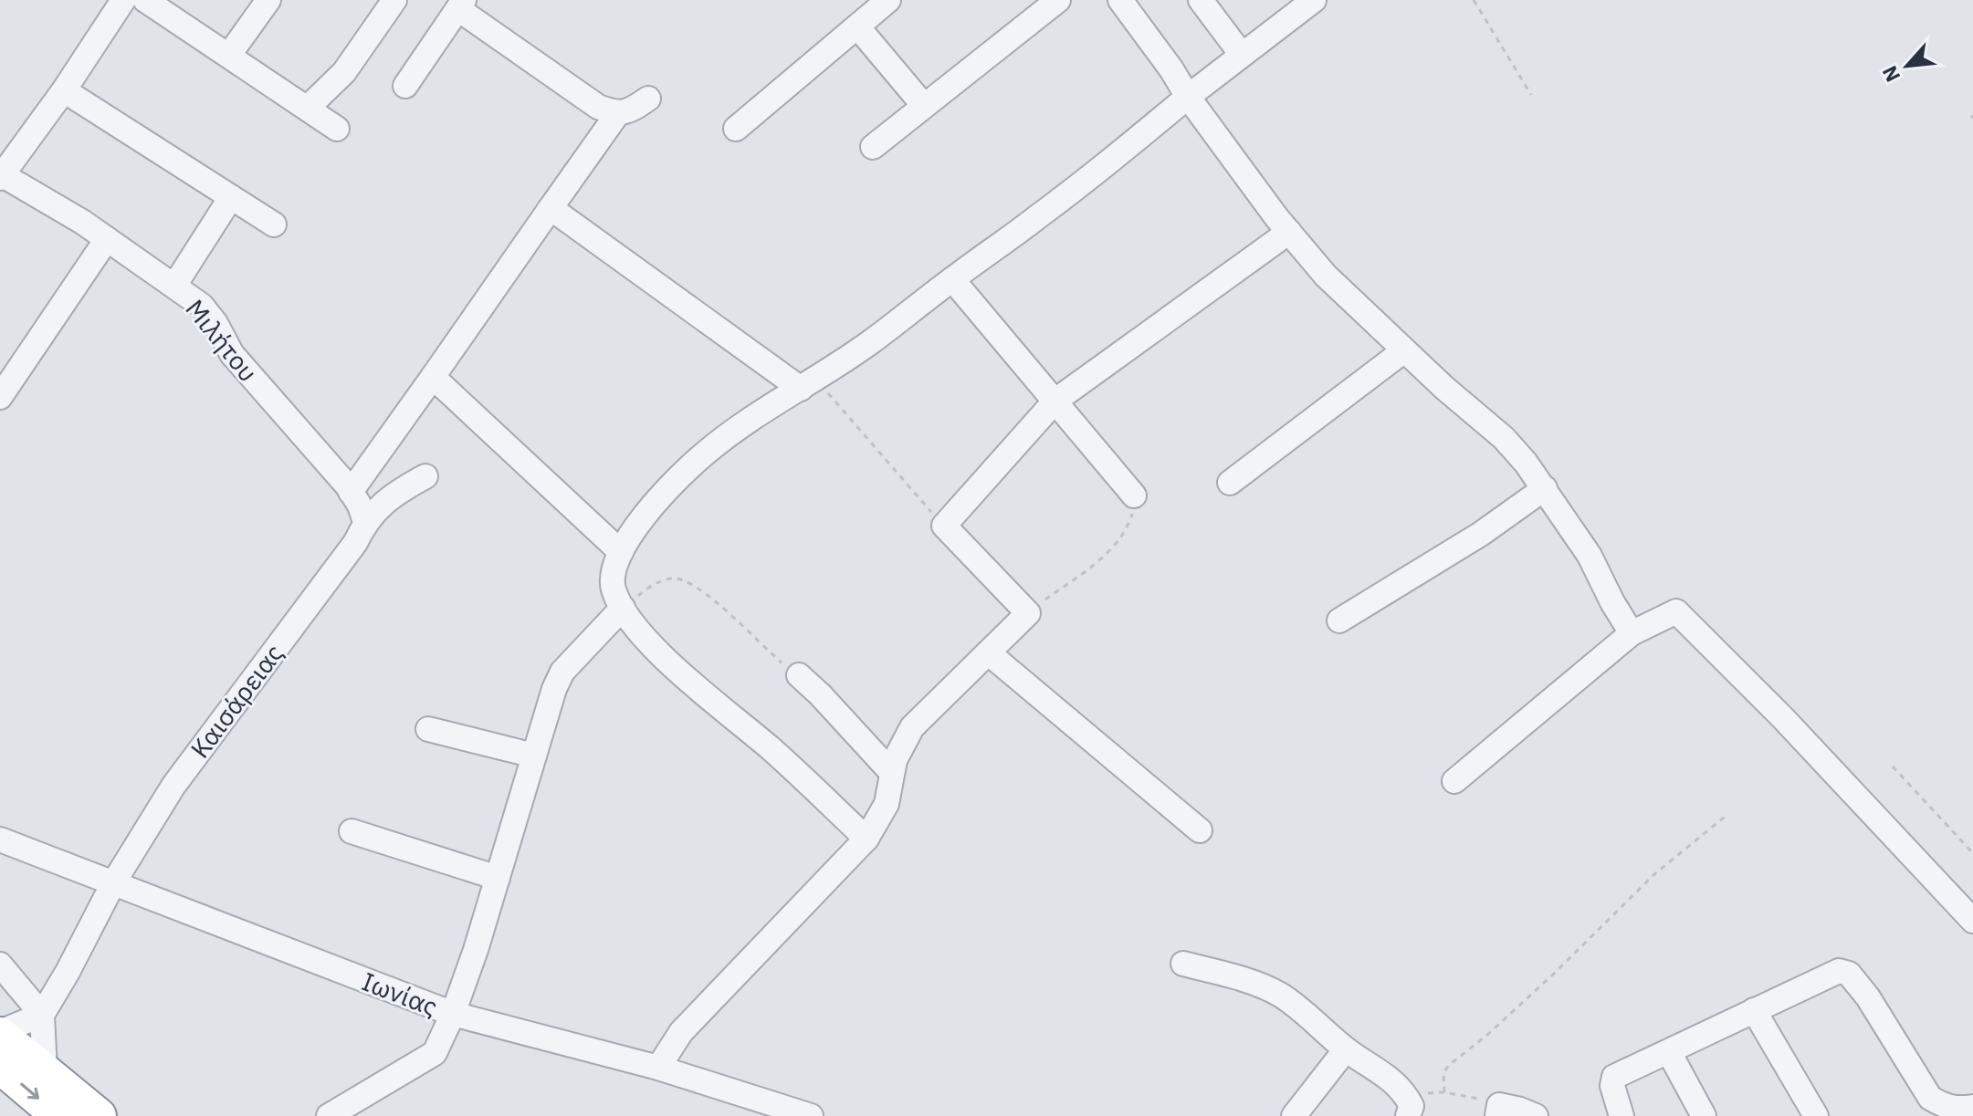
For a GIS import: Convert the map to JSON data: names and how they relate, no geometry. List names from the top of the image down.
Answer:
{
  "streets": {
    "street": ["Μιλήτου", "Καισάρειας", "Ιωνίας"]
  },
  "crossings": [
    ["Μιλήτου", "Καισάρειας"],
    ["Καισάρειας", "Ιωνίας"]
  ],
  "north": "bottom left"
}
